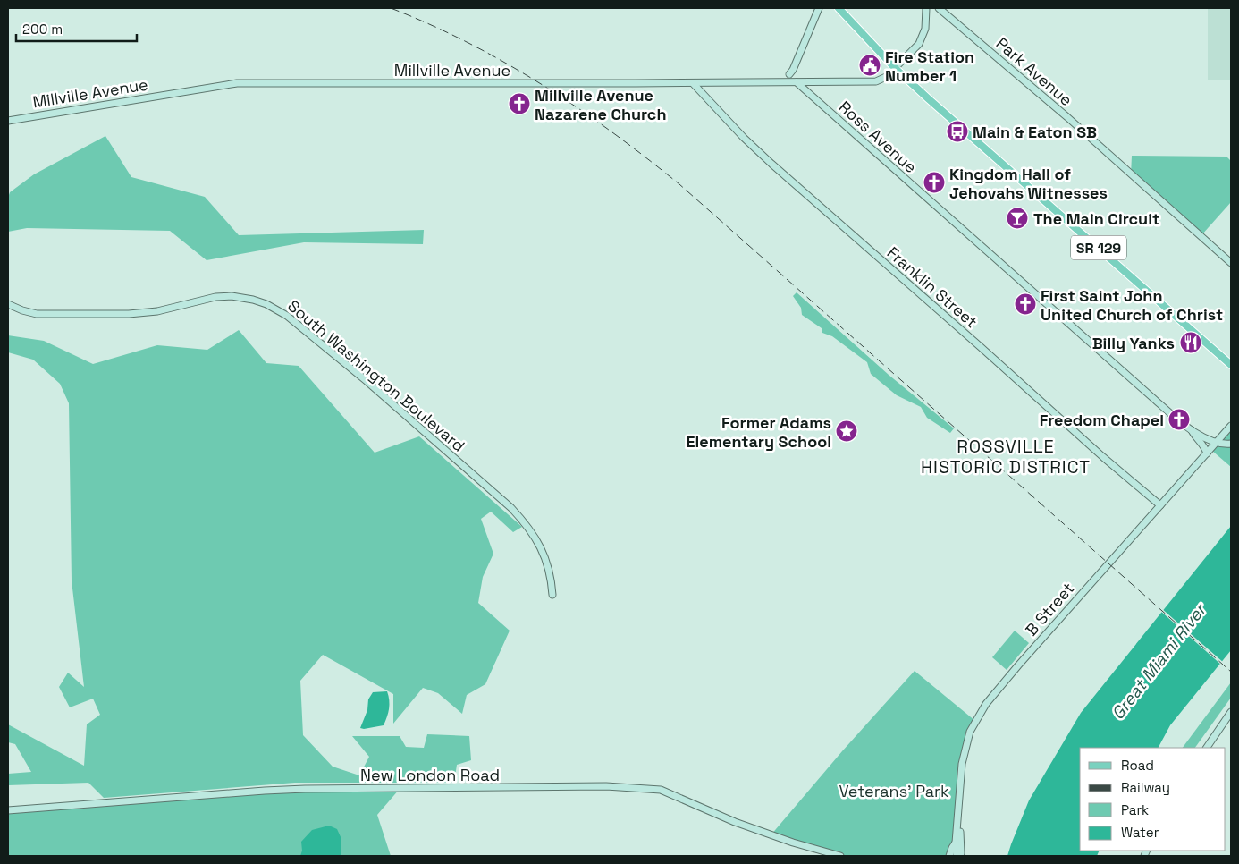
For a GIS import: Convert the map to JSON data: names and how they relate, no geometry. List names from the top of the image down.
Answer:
{
  "streets": {
    "main road": [
      "Millville Avenue",
      "Park Avenue",
      "Ross Avenue",
      "SR 129",
      "Franklin Street",
      "South Washington Boulevard",
      "B Street",
      "New London Road"
    ]
  },
  "crossings": [
    ["Millville Avenue", "Ross Avenue"],
    ["Millville Avenue", "SR 129"],
    ["Millville Avenue", "Franklin Street"],
    ["Ross Avenue", "B Street"],
    ["Franklin Street", "B Street"]
  ],
  "districts": ["ROSSVILLE HISTORIC DISTRICT"],
  "water": ["Great Miami River"],
  "parks": ["Veterans’ Park"],
  "places": {
    "public building": ["Fire Station Number 1"],
    "church": [
      "Millville Avenue Nazarene Church",
      "Kingdom Hall of Jehovahs Witnesses",
      "First Saint John United Church of Christ",
      "Freedom Chapel"
    ],
    "bus stop": ["Main & Eaton SB"],
    "bar": ["The Main Circuit"],
    "restaurant": ["Billy Yanks"],
    "place": ["Former Adams Elementary School"]
  },
  "legend": [
    "Road",
    "Railway",
    "Park",
    "Water"
  ],
  "scale_bar": "200 m"
}
